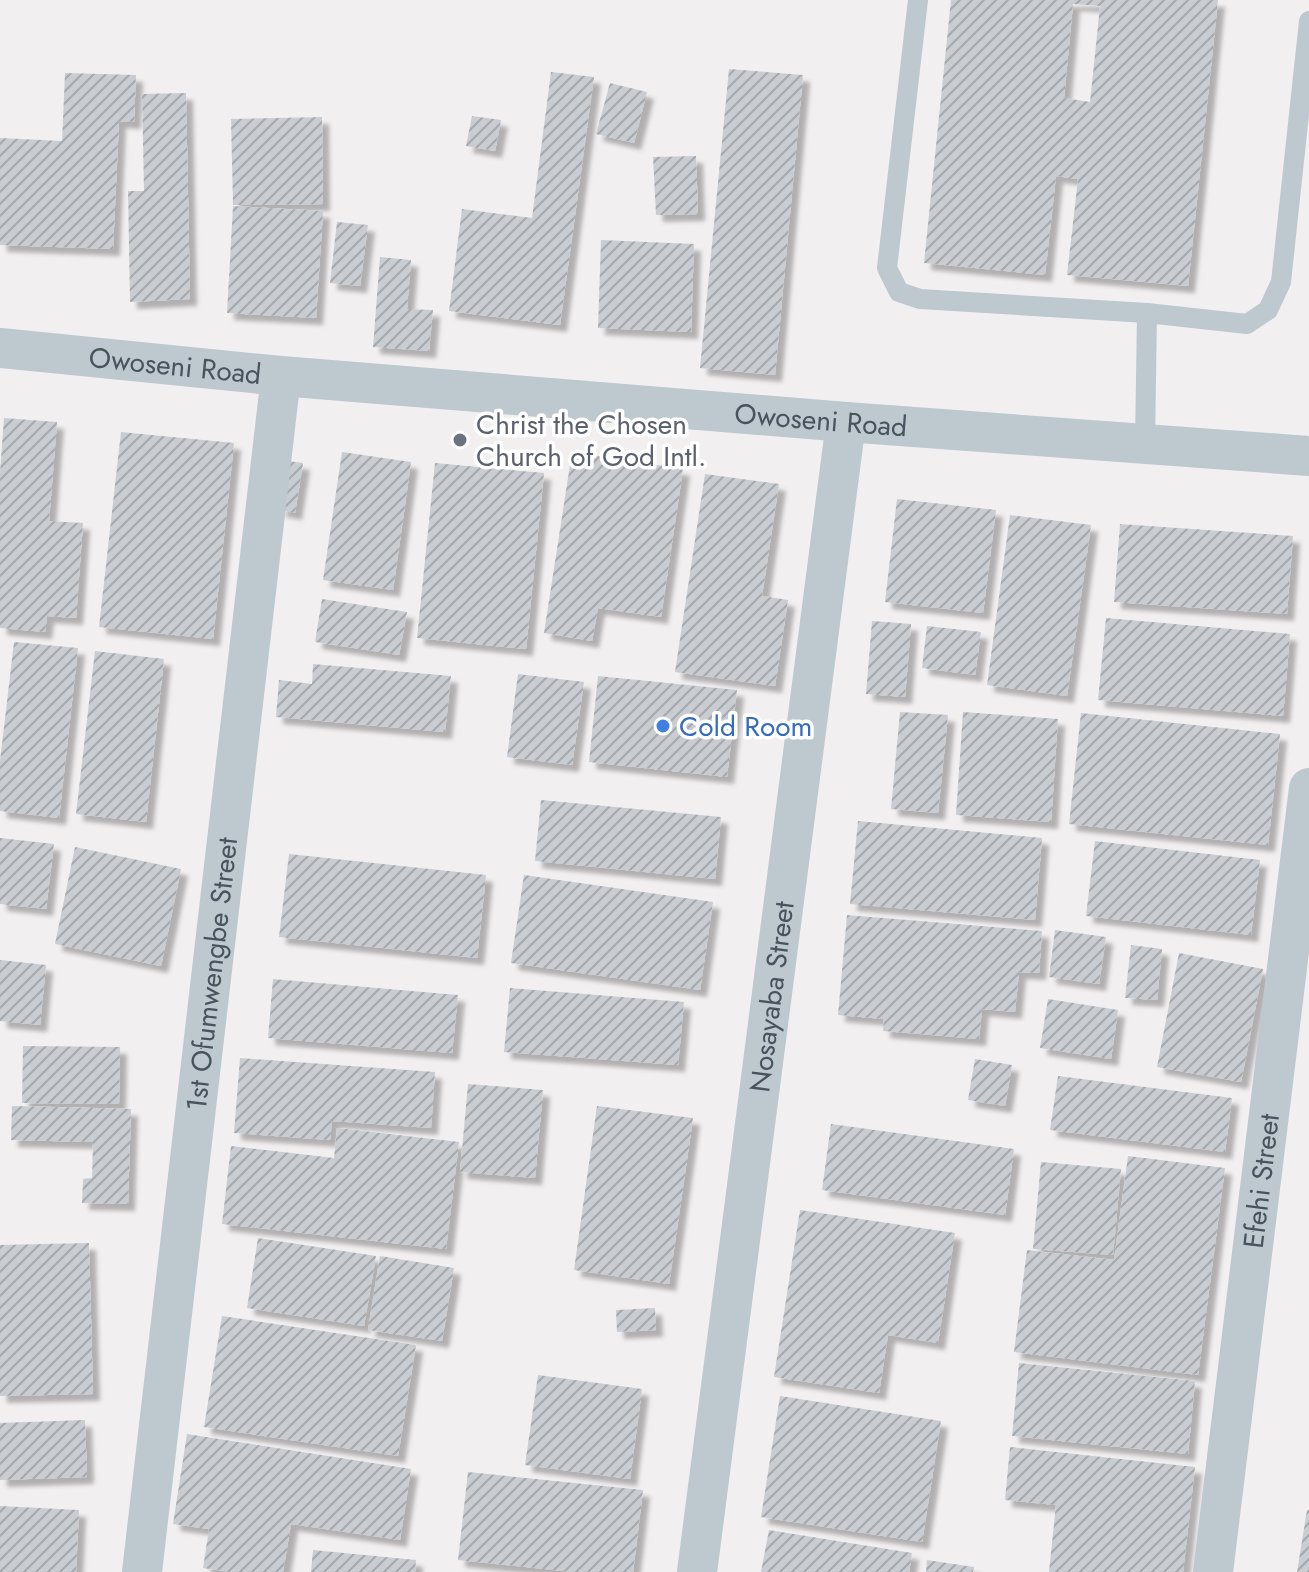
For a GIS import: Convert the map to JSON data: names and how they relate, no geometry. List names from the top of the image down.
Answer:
{
  "streets": {
    "street": [
      "Owoseni Road",
      "1st Ofumwengbe Street",
      "Nosayaba Street",
      "Efehi Street"
    ]
  },
  "crossings": [
    ["Owoseni Road", "1st Ofumwengbe Street"],
    ["Owoseni Road", "Nosayaba Street"]
  ],
  "places": ["Christ the Chosen Church of God Intl.", "Cold Room"]
}
